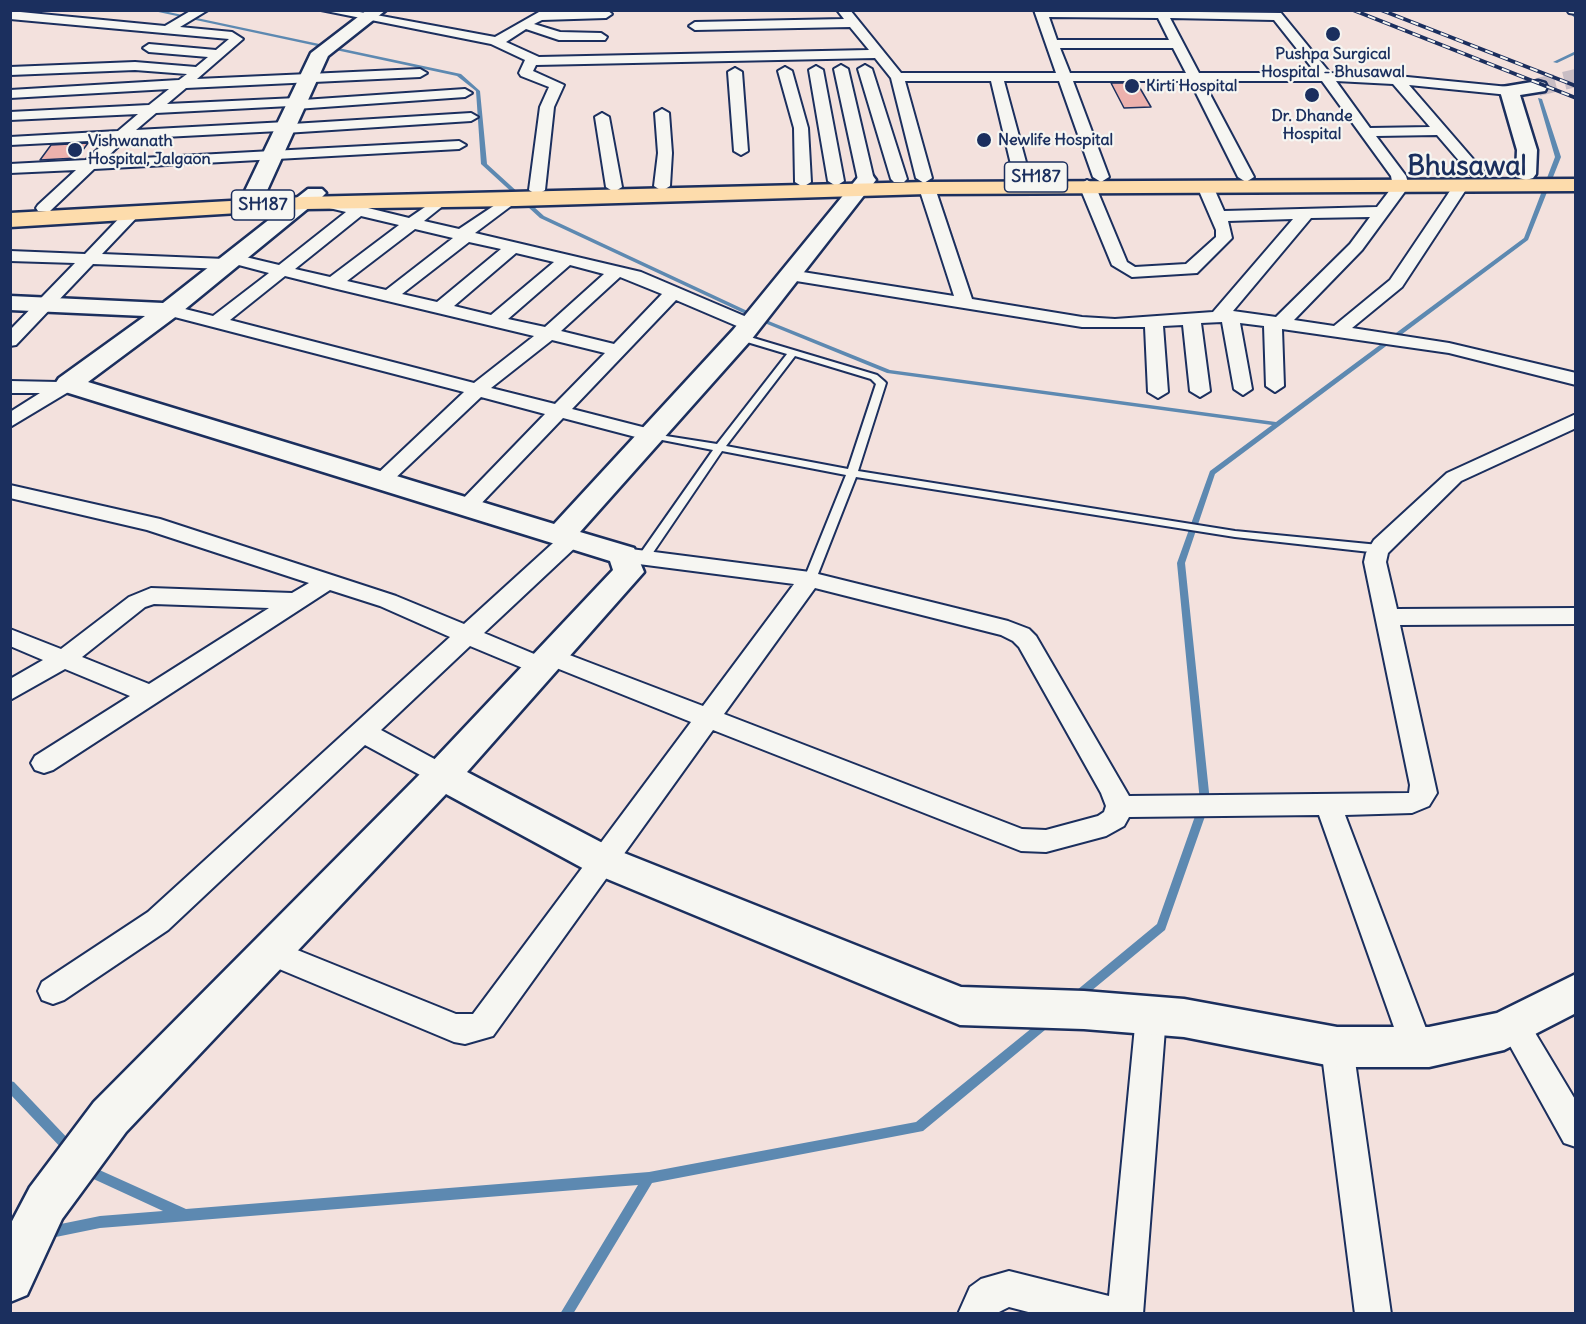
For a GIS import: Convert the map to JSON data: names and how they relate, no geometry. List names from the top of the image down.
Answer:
{
  "streets": {
    "main road": ["SH187"]
  },
  "districts": ["Bhusawal"],
  "places": [
    "Pushpa Surgical Hospital - Bhusawal",
    "Kirti Hospital",
    "Dr. Dhande Hospital",
    "Newlife Hospital",
    "Vishwanath Hospital, Jalgaon"
  ]
}
